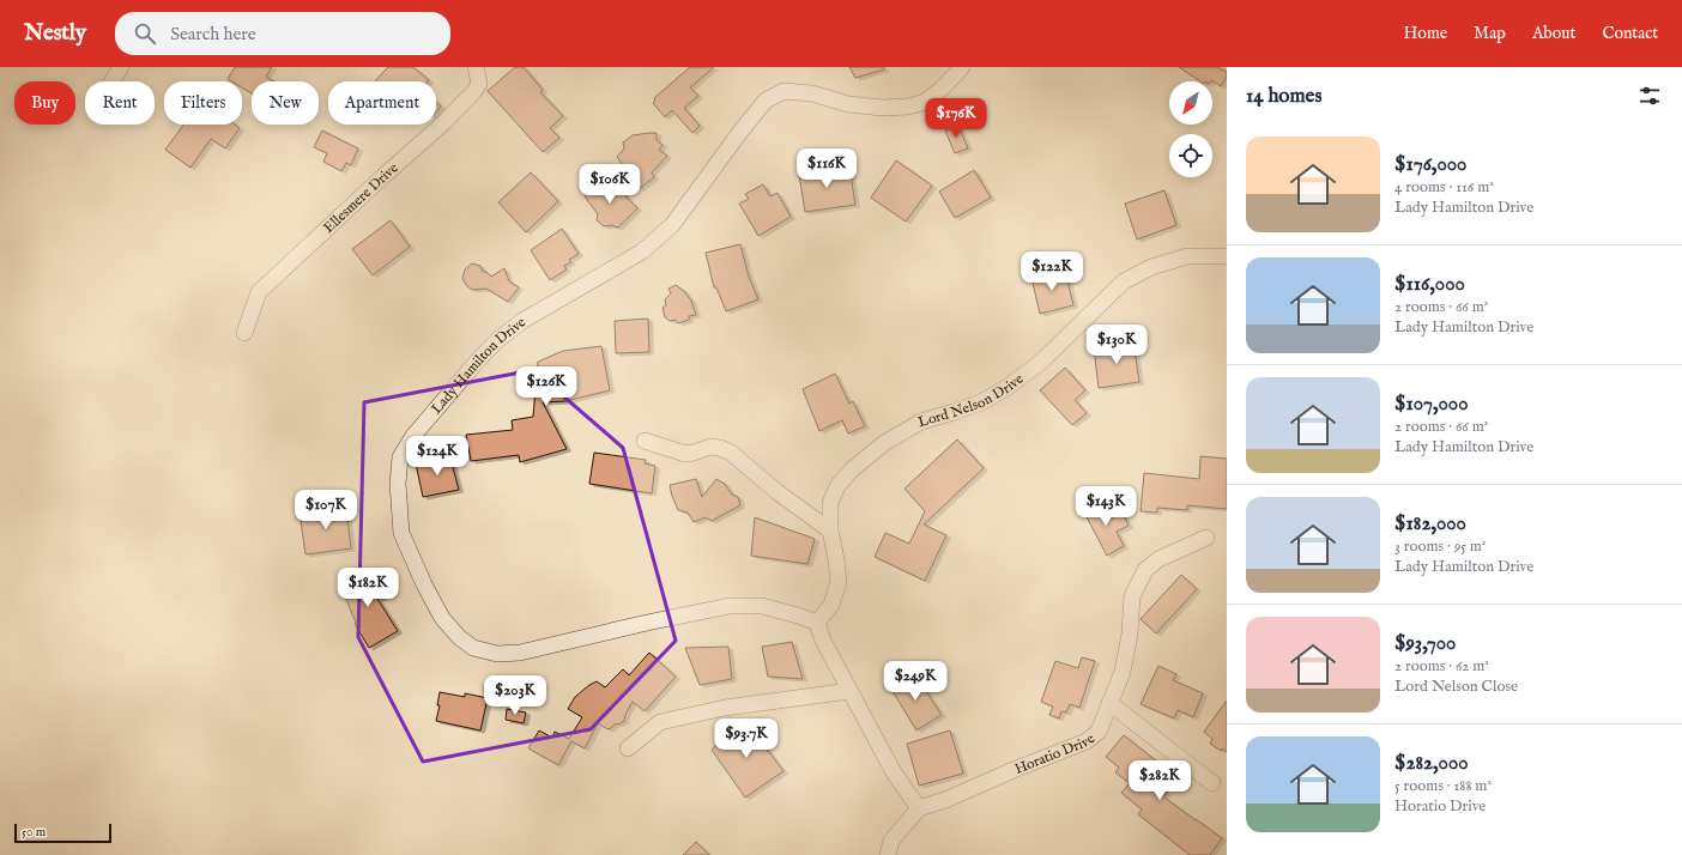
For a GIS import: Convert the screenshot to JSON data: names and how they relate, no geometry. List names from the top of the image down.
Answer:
{
  "streets": {
    "street": [
      "Ellesmere Drive",
      "Lady Hamilton Drive",
      "Lord Nelson Drive",
      "Horatio Drive"
    ]
  },
  "crossings": [
    ["Lady Hamilton Drive", "Lord Nelson Drive"]
  ],
  "scale_bar": "50 m",
  "north": "bottom left",
  "page": {
    "header": "Nestly",
    "search": "Search here",
    "nav": [
      "Home",
      "Map",
      "About",
      "Contact"
    ],
    "heading": "14 homes",
    "chip": [
      "Buy",
      "Rent",
      "Filters",
      "New",
      "Apartment"
    ],
    "price": [
      "$176K",
      "$116K",
      "$106K",
      "$122K",
      "$130K",
      "$126K",
      "$124K",
      "$143K",
      "$107K",
      "$182K",
      "$249K",
      "$203K",
      "$93.7K",
      "$282K"
    ],
    "list": [
      {
        "name": "$176,000",
        "note": "4 rooms · 116 m² · Lady Hamilton Drive"
      },
      {
        "name": "$116,000",
        "note": "2 rooms · 66 m² · Lady Hamilton Drive"
      },
      {
        "name": "$107,000",
        "note": "2 rooms · 66 m² · Lady Hamilton Drive"
      },
      {
        "name": "$182,000",
        "note": "3 rooms · 95 m² · Lady Hamilton Drive"
      },
      {
        "name": "$93,700",
        "note": "2 rooms · 62 m² · Lord Nelson Close"
      },
      {
        "name": "$282,000",
        "note": "5 rooms · 188 m² · Horatio Drive"
      }
    ],
    "scale": "50 m"
  }
}
